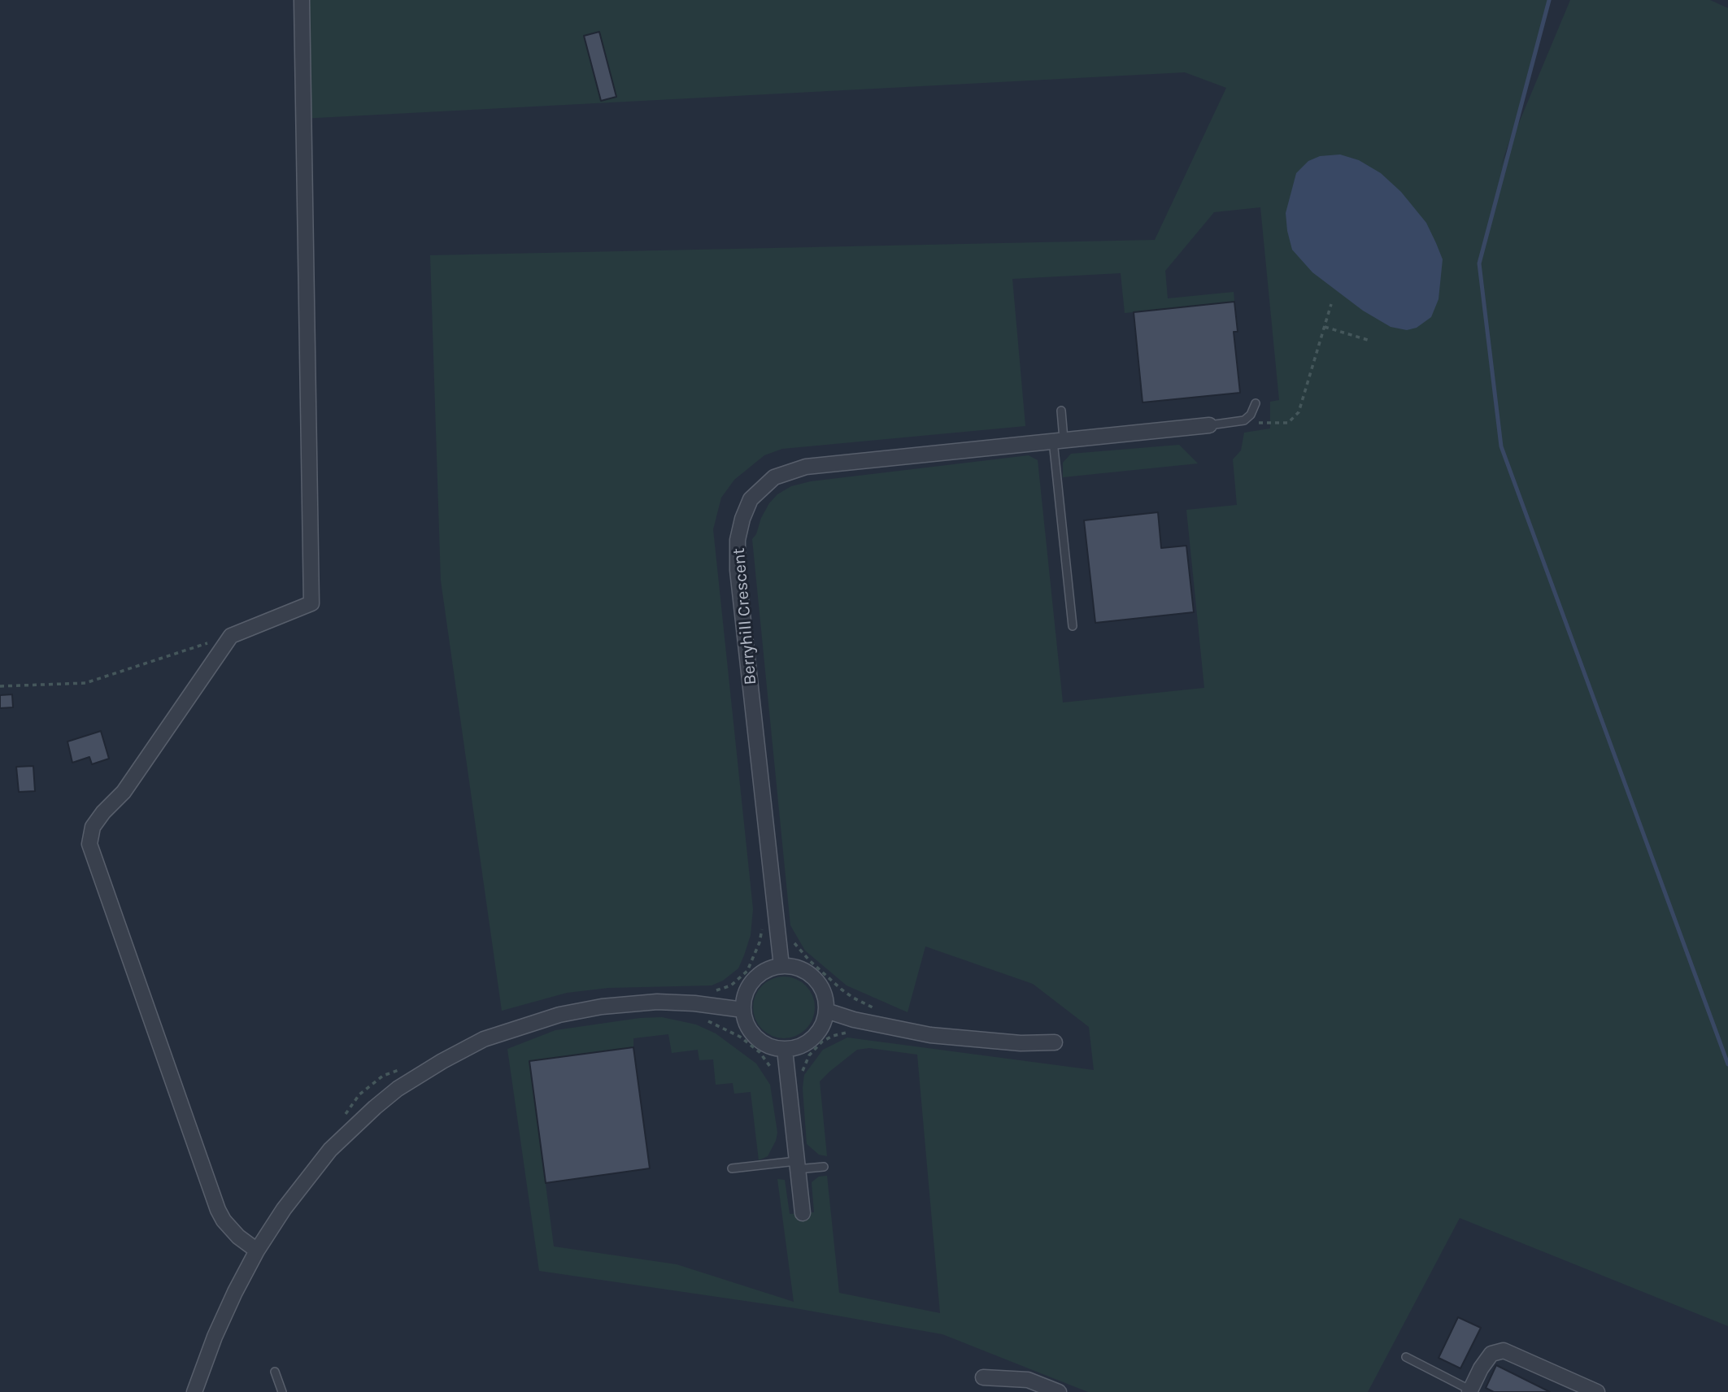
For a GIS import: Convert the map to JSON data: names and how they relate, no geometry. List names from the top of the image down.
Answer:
{
  "streets": {
    "street": ["Berryhill Crescent"]
  }
}
